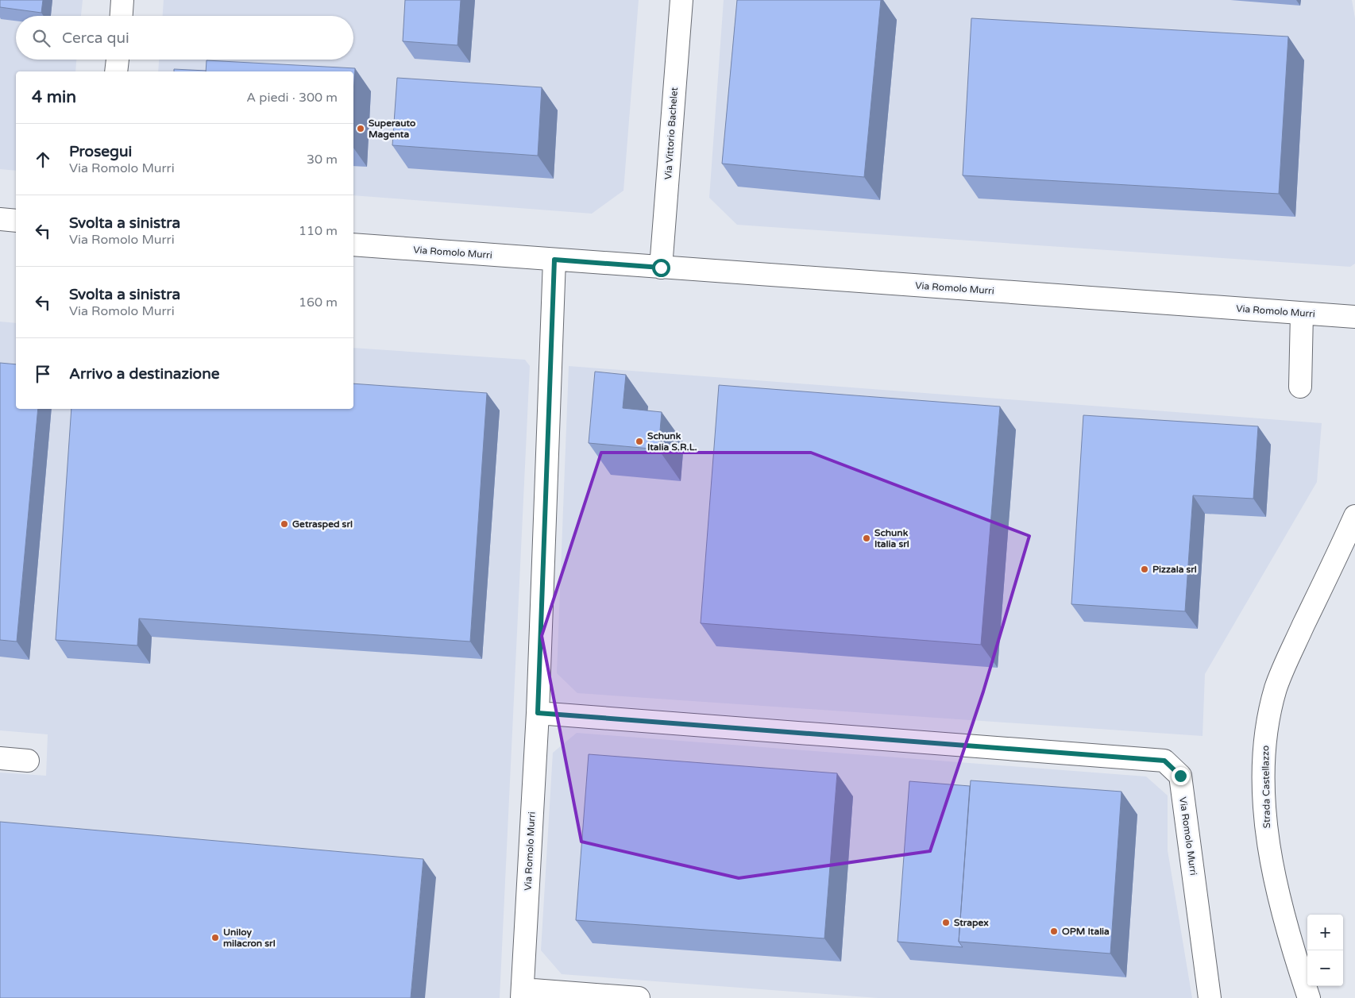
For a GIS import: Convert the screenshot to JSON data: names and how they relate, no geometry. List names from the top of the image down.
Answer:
{
  "streets": {
    "street": ["Via Vittorio Bachelet", "Via Romolo Murri", "Strada Castellazzo"]
  },
  "crossings": [
    ["Via Vittorio Bachelet", "Via Romolo Murri"]
  ],
  "places": [
    "Superauto Magenta",
    "Schunk Italia S.R.L.",
    "Getrasped srl",
    "Schunk Italia srl",
    "Pizzala srl",
    "Strapex",
    "OPM Italia",
    "Uniloy milacron srl"
  ],
  "page": {
    "search": "Cerca qui",
    "heading": ["4 min", "A piedi · 300 m"],
    "list": [
      ["Prosegui", "Via Romolo Murri", "30 m"],
      ["Svolta a sinistra", "Via Romolo Murri", "110 m"],
      ["Svolta a sinistra", "Via Romolo Murri", "160 m"],
      "Arrivo a destinazione"
    ],
    "map_buttons": ["+", "−"]
  }
}
